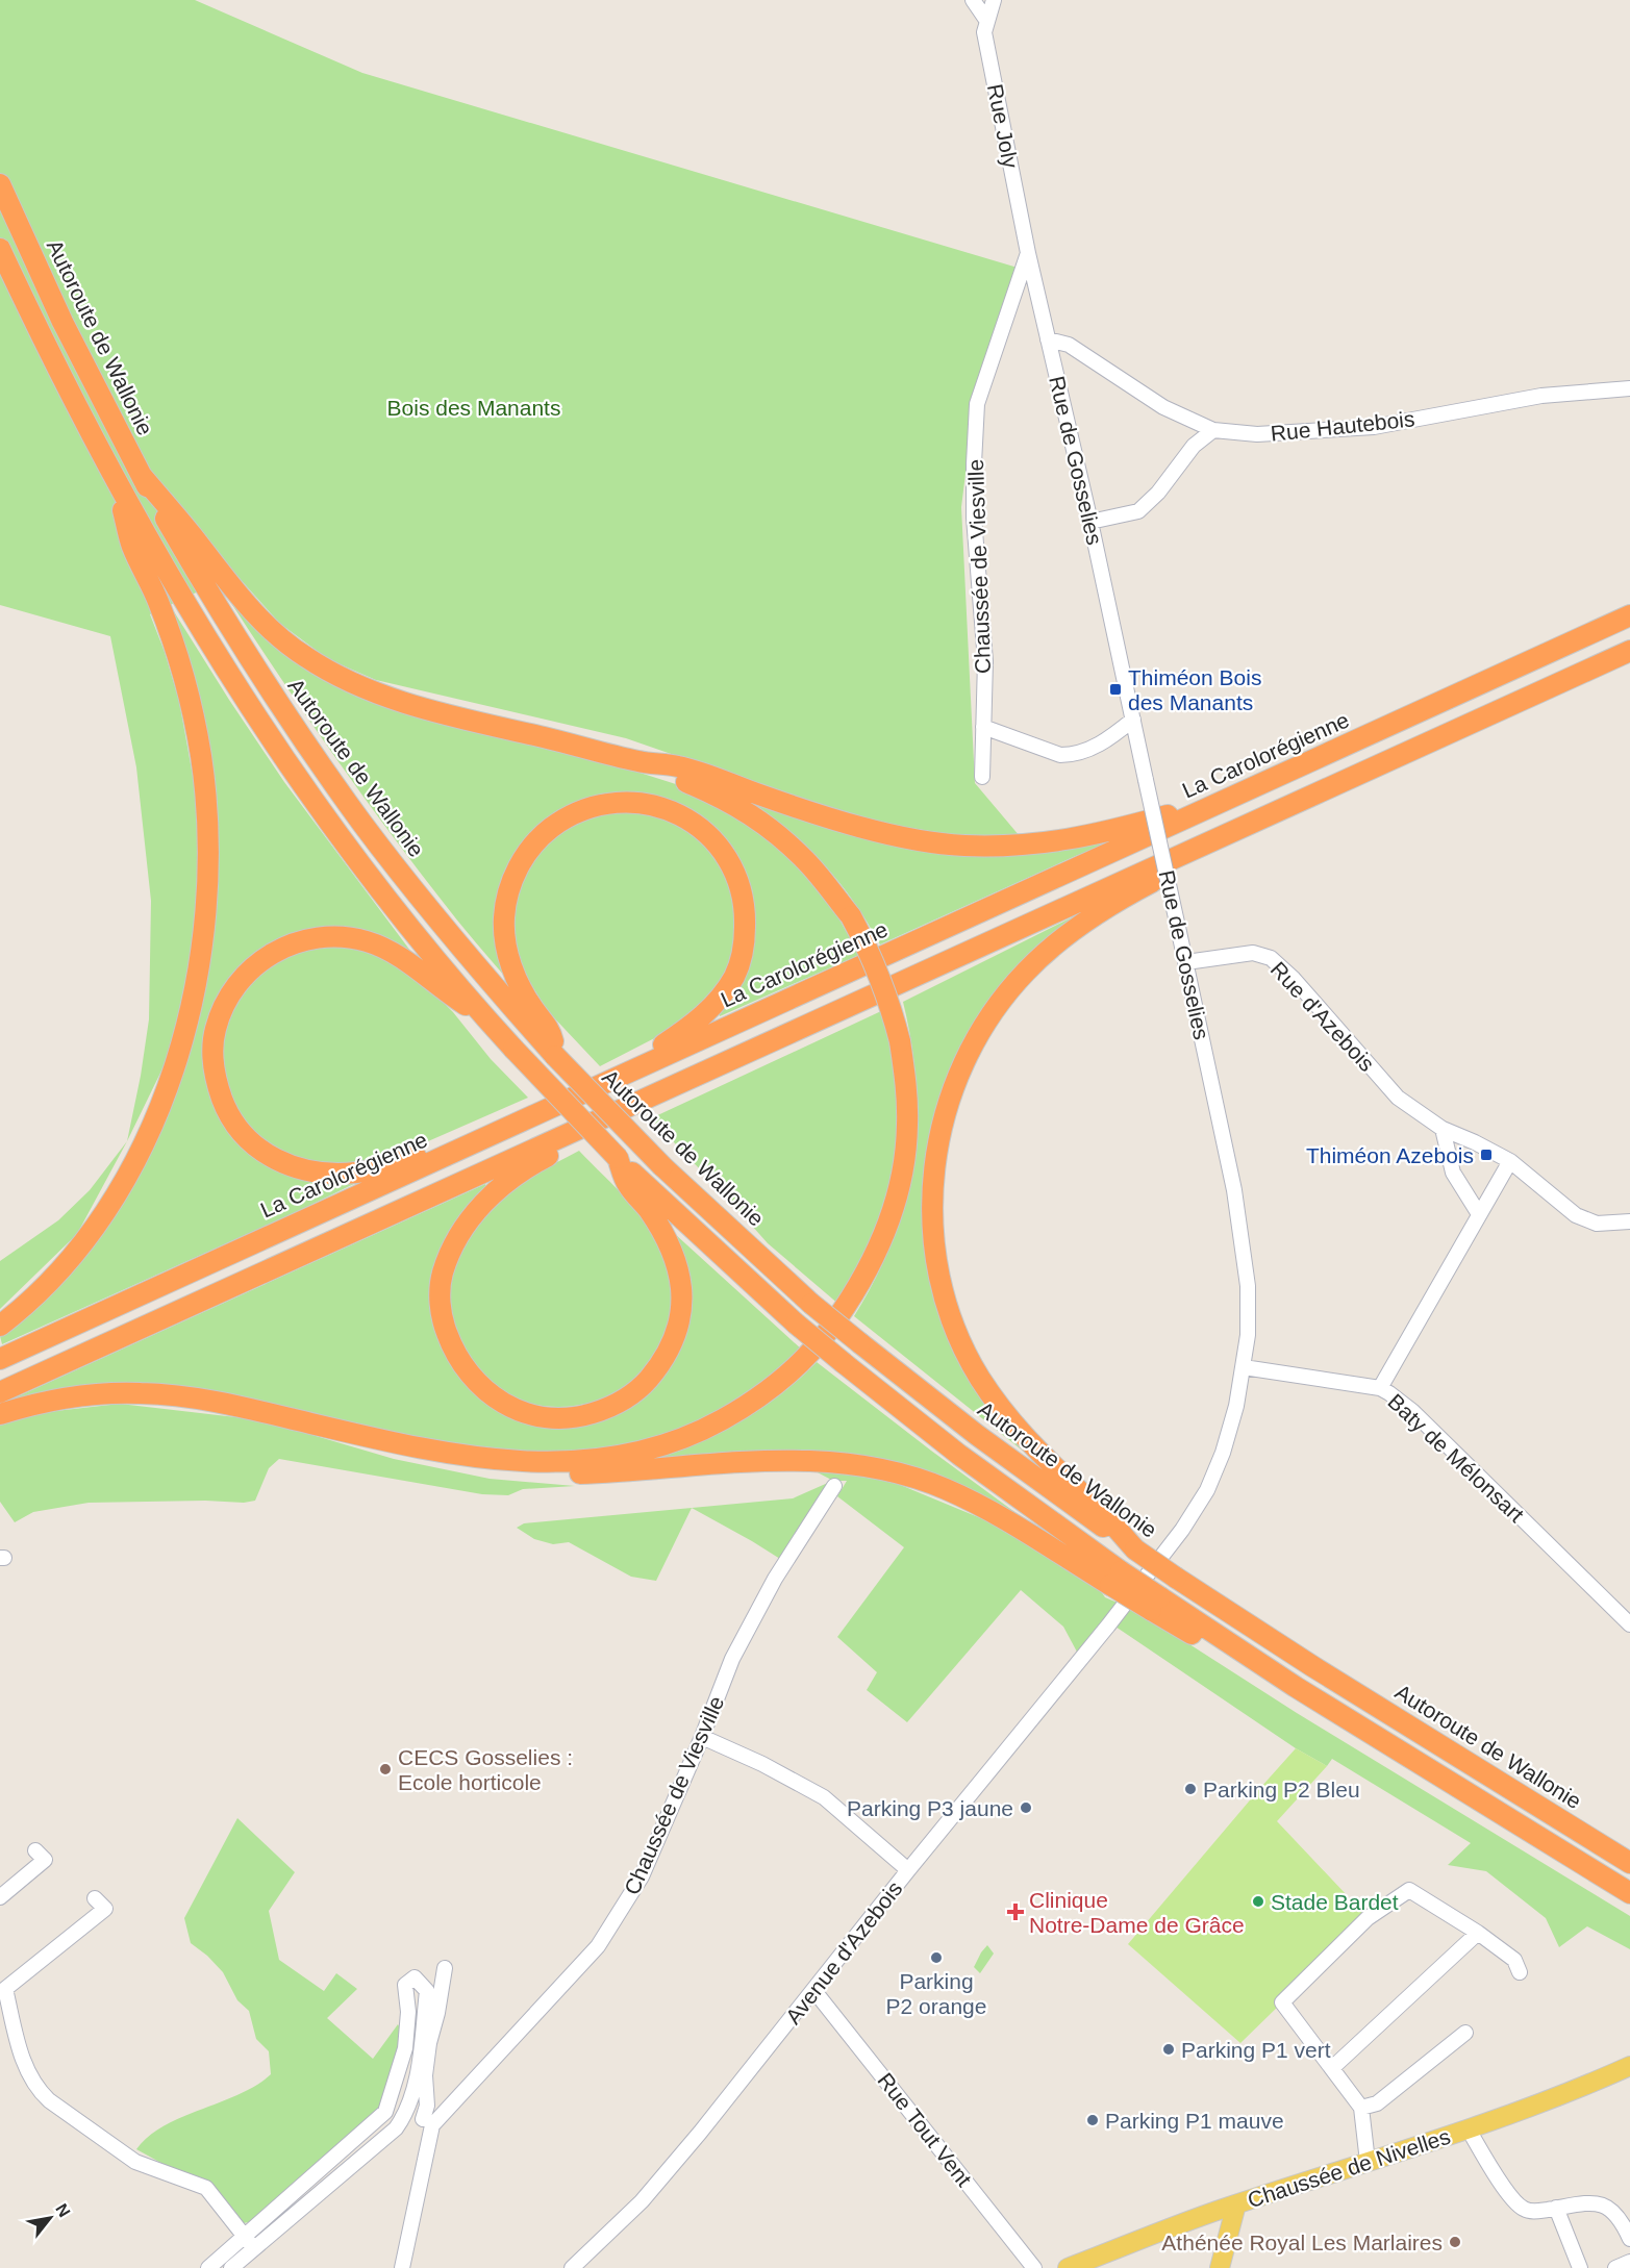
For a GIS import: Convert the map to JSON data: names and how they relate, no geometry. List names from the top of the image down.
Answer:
{
  "streets": {
    "highway": ["Autoroute de Wallonie", "La Carolorégienne"],
    "main road": ["Chaussée de Nivelles"],
    "street": [
      "Rue Joly",
      "Rue Hautebois",
      "Rue de Gosselies",
      "Chaussée de Viesville",
      "Rue d'Azebois",
      "Baty de Mélonsart",
      "Avenue d'Azebois",
      "Rue Tout Vent"
    ]
  },
  "crossings": [
    ["Rue Joly", "Rue de Gosselies"],
    ["Rue Joly", "Chaussée de Viesville"],
    ["Rue Hautebois", "Rue de Gosselies"],
    ["Rue de Gosselies", "Chaussée de Viesville"],
    ["Rue de Gosselies", "Rue d'Azebois"],
    ["Rue de Gosselies", "Baty de Mélonsart"],
    ["Rue de Gosselies", "Avenue d'Azebois"],
    ["Avenue d'Azebois", "Rue Tout Vent"]
  ],
  "parks": ["Bois des Manants"],
  "places": {
    "transit": ["Thiméon Bois des Manants", "Thiméon Azebois"],
    "other": [
      "CECS Gosselies : Ecole horticole",
      "Parking P2 Bleu",
      "Parking P3 jaune",
      "Stade Bardet",
      "Parking P2 orange",
      "Parking P1 vert",
      "Parking P1 mauve",
      "Athénée Royal Les Marlaires"
    ],
    "health": ["Clinique Notre-Dame de Grâce"]
  },
  "north": "top right"
}
